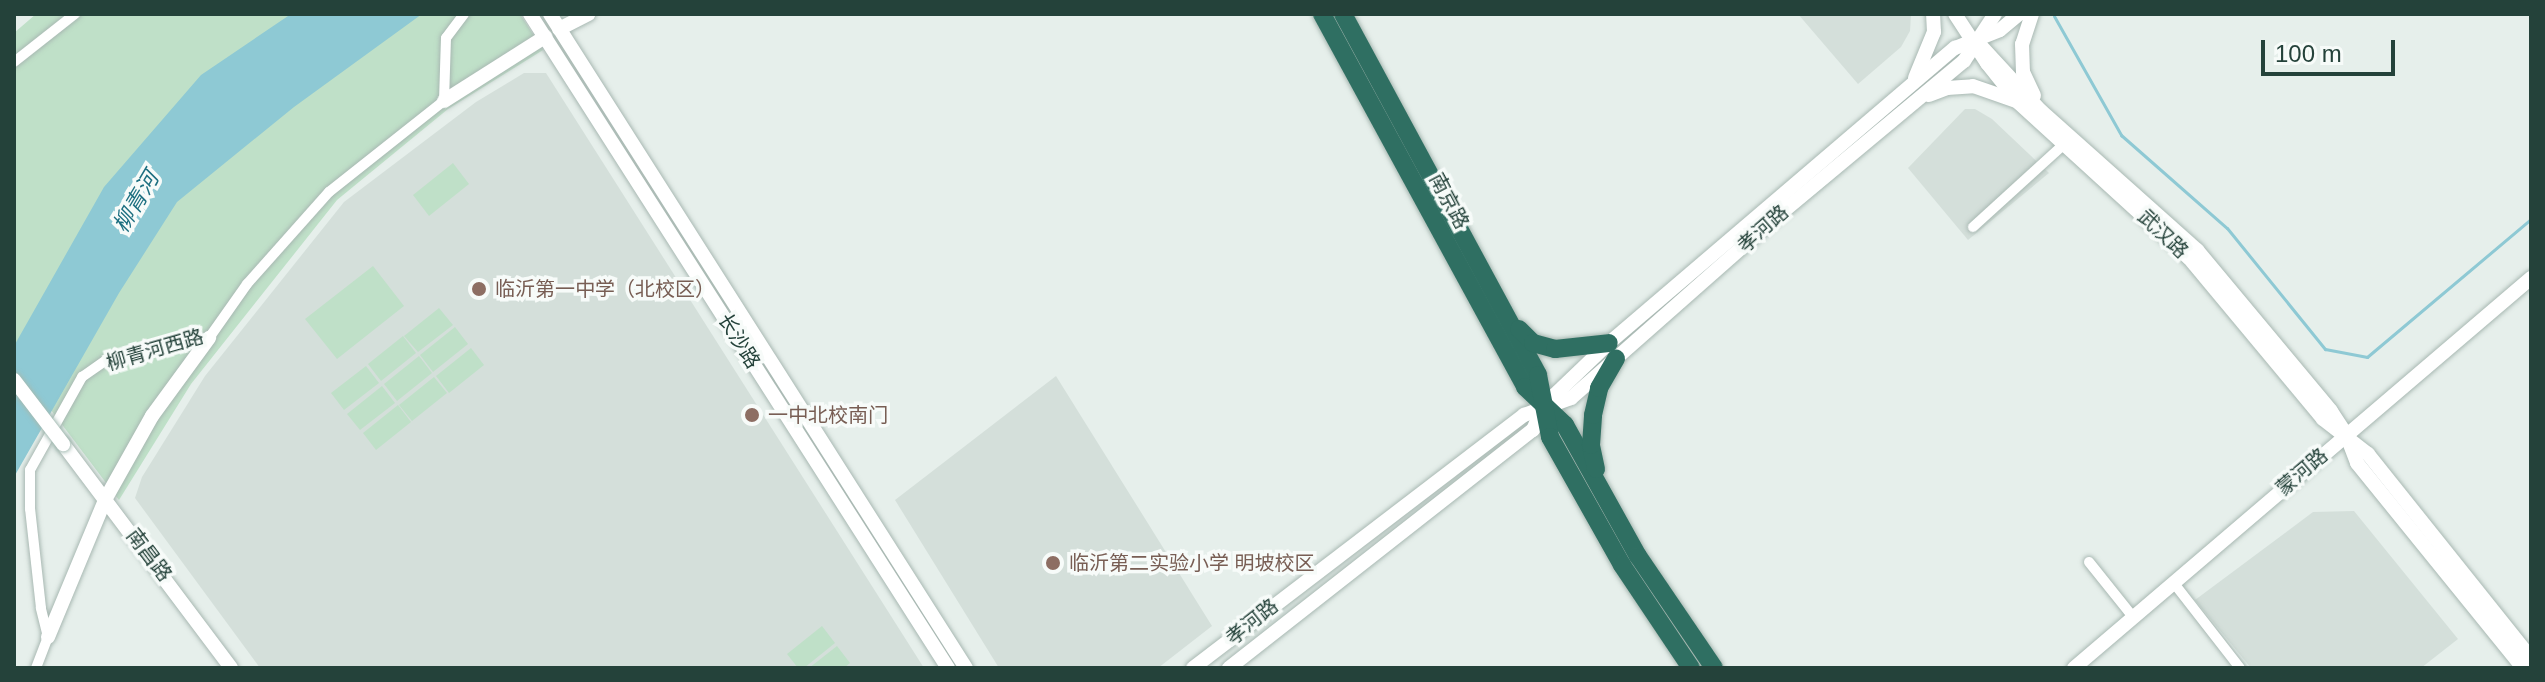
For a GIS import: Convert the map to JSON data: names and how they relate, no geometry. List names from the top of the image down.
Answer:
{
  "streets": {
    "highway": ["南京路"],
    "main road": [
      "孝河路",
      "武汉路",
      "长沙路",
      "蒙河路",
      "南昌路"
    ],
    "street": ["柳青河西路"]
  },
  "crossings": [
    ["南京路", "孝河路"],
    ["孝河路", "武汉路"],
    ["武汉路", "蒙河路"]
  ],
  "water": ["柳青河"],
  "places": ["临沂第一中学（北校区）", "一中北校南门", "临沂第二实验小学 明坡校区"],
  "scale_bar": "100 m"
}
